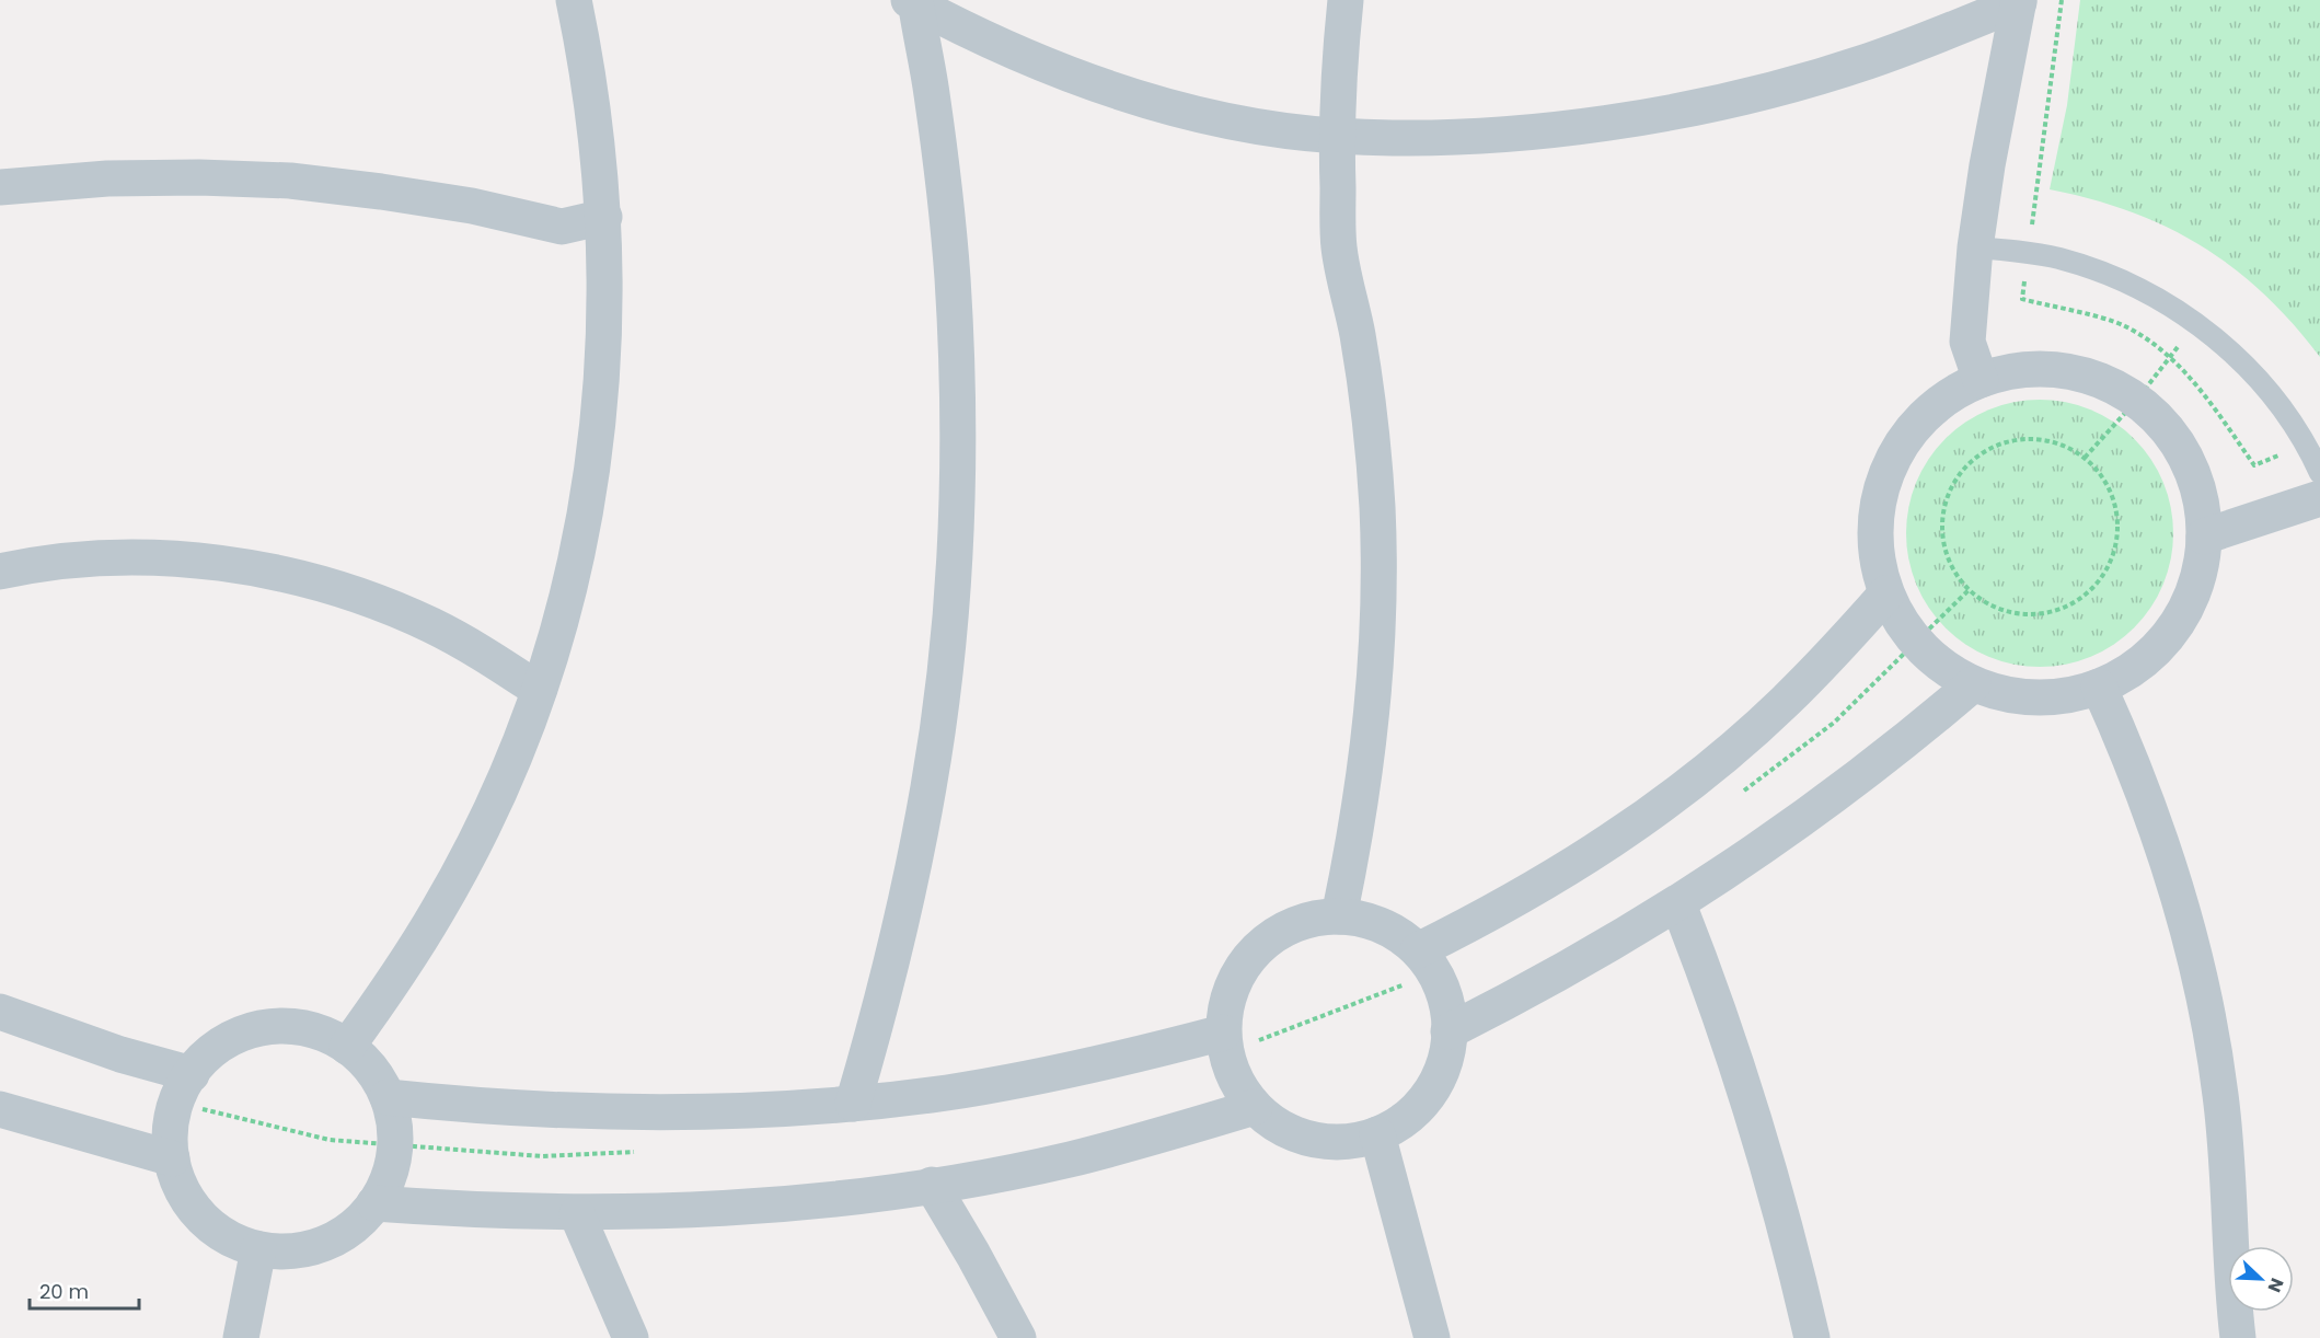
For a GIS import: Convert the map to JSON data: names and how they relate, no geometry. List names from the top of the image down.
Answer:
{
  "scale_bar": "20 m",
  "north": "bottom right"
}
